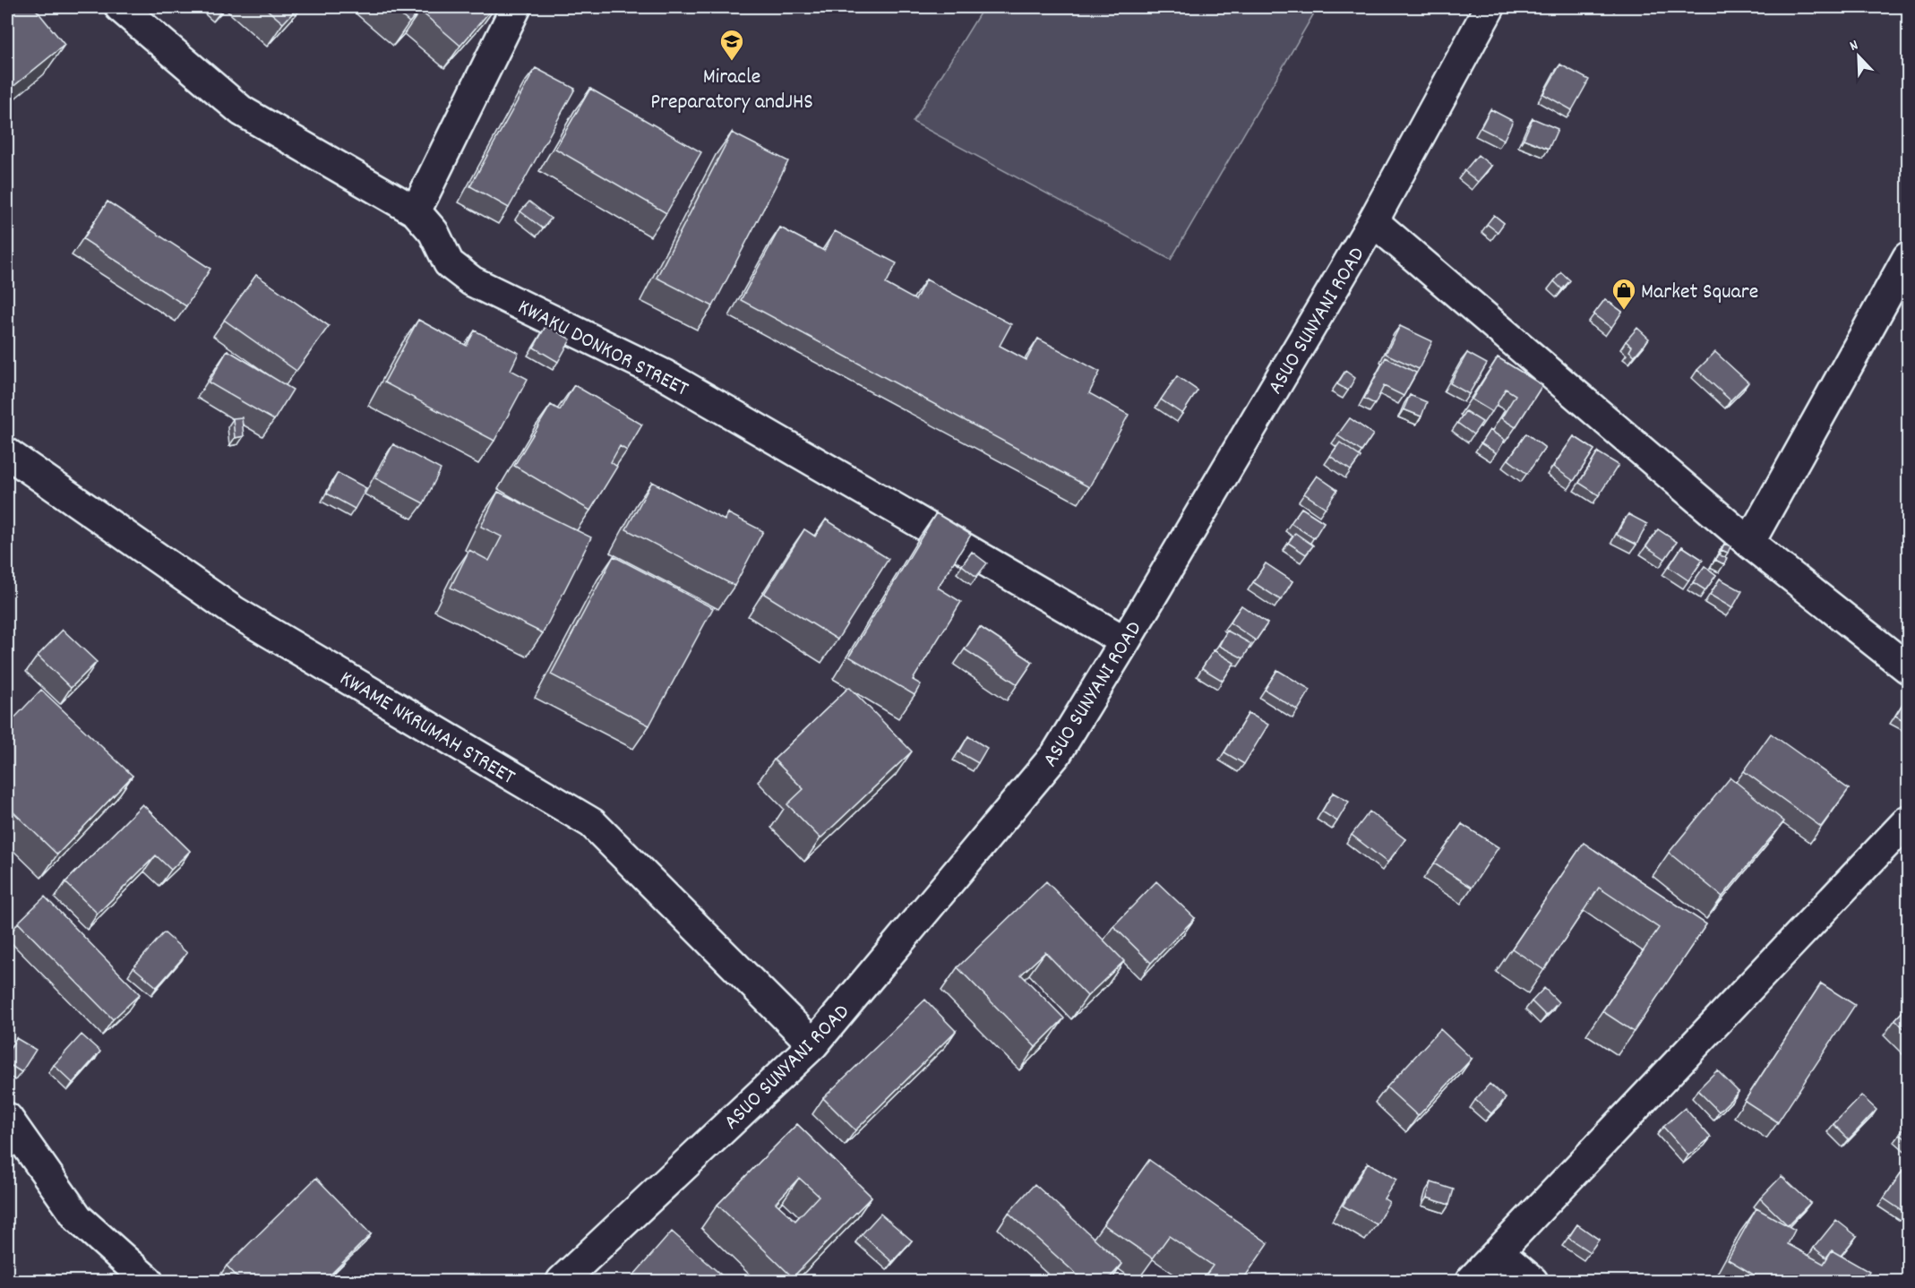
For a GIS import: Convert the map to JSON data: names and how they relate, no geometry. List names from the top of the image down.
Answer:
{
  "streets": {
    "street": ["ASUO SUNYANI ROAD", "KWAKU DONKOR STREET", "KWAME NKRUMAH STREET"]
  },
  "crossings": [
    ["ASUO SUNYANI ROAD", "KWAKU DONKOR STREET"],
    ["ASUO SUNYANI ROAD", "KWAME NKRUMAH STREET"]
  ],
  "places": {
    "school or university": ["Miracle Preparatory andJHS"],
    "shop": ["Market Square"]
  },
  "north": "top left"
}
